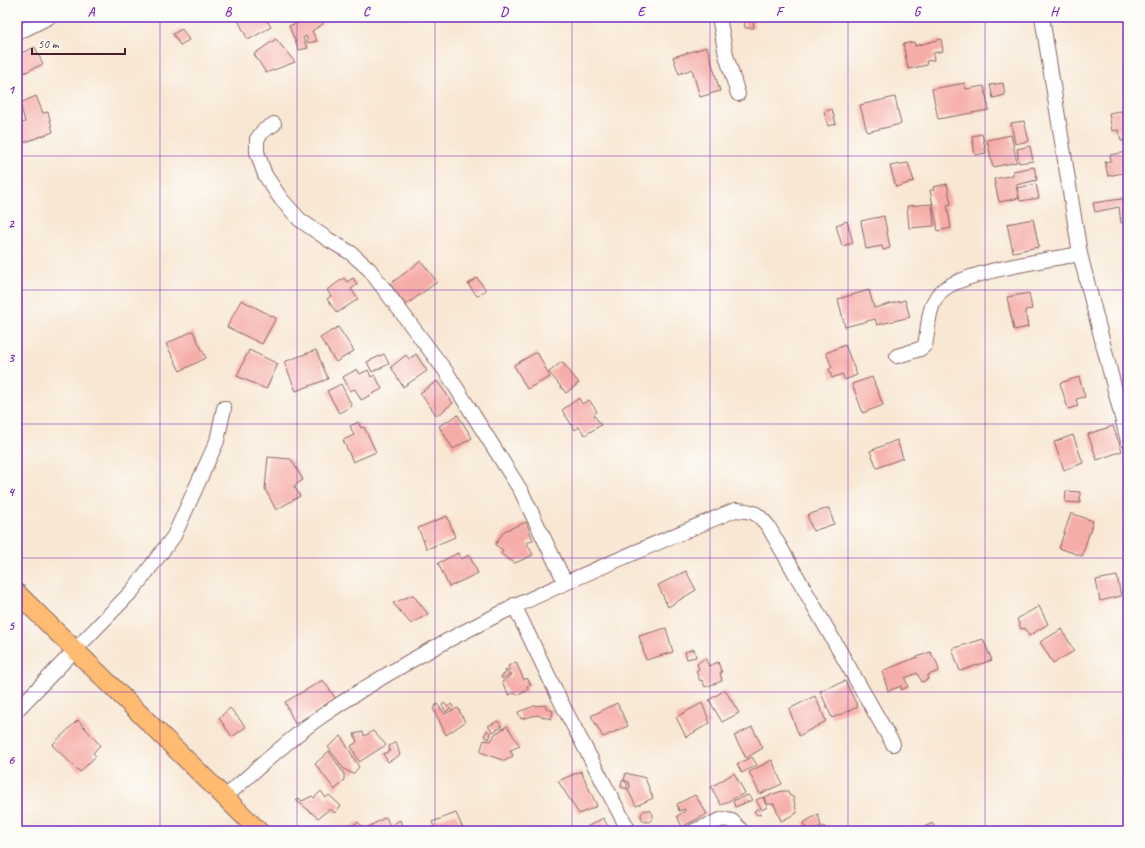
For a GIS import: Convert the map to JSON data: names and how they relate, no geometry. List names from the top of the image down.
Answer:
{
  "scale_bar": "50 m",
  "grid": {
    "columns": [
      "A",
      "B",
      "C",
      "D",
      "E",
      "F",
      "G",
      "H"
    ],
    "rows": [
      "1",
      "2",
      "3",
      "4",
      "5",
      "6"
    ]
  }
}
